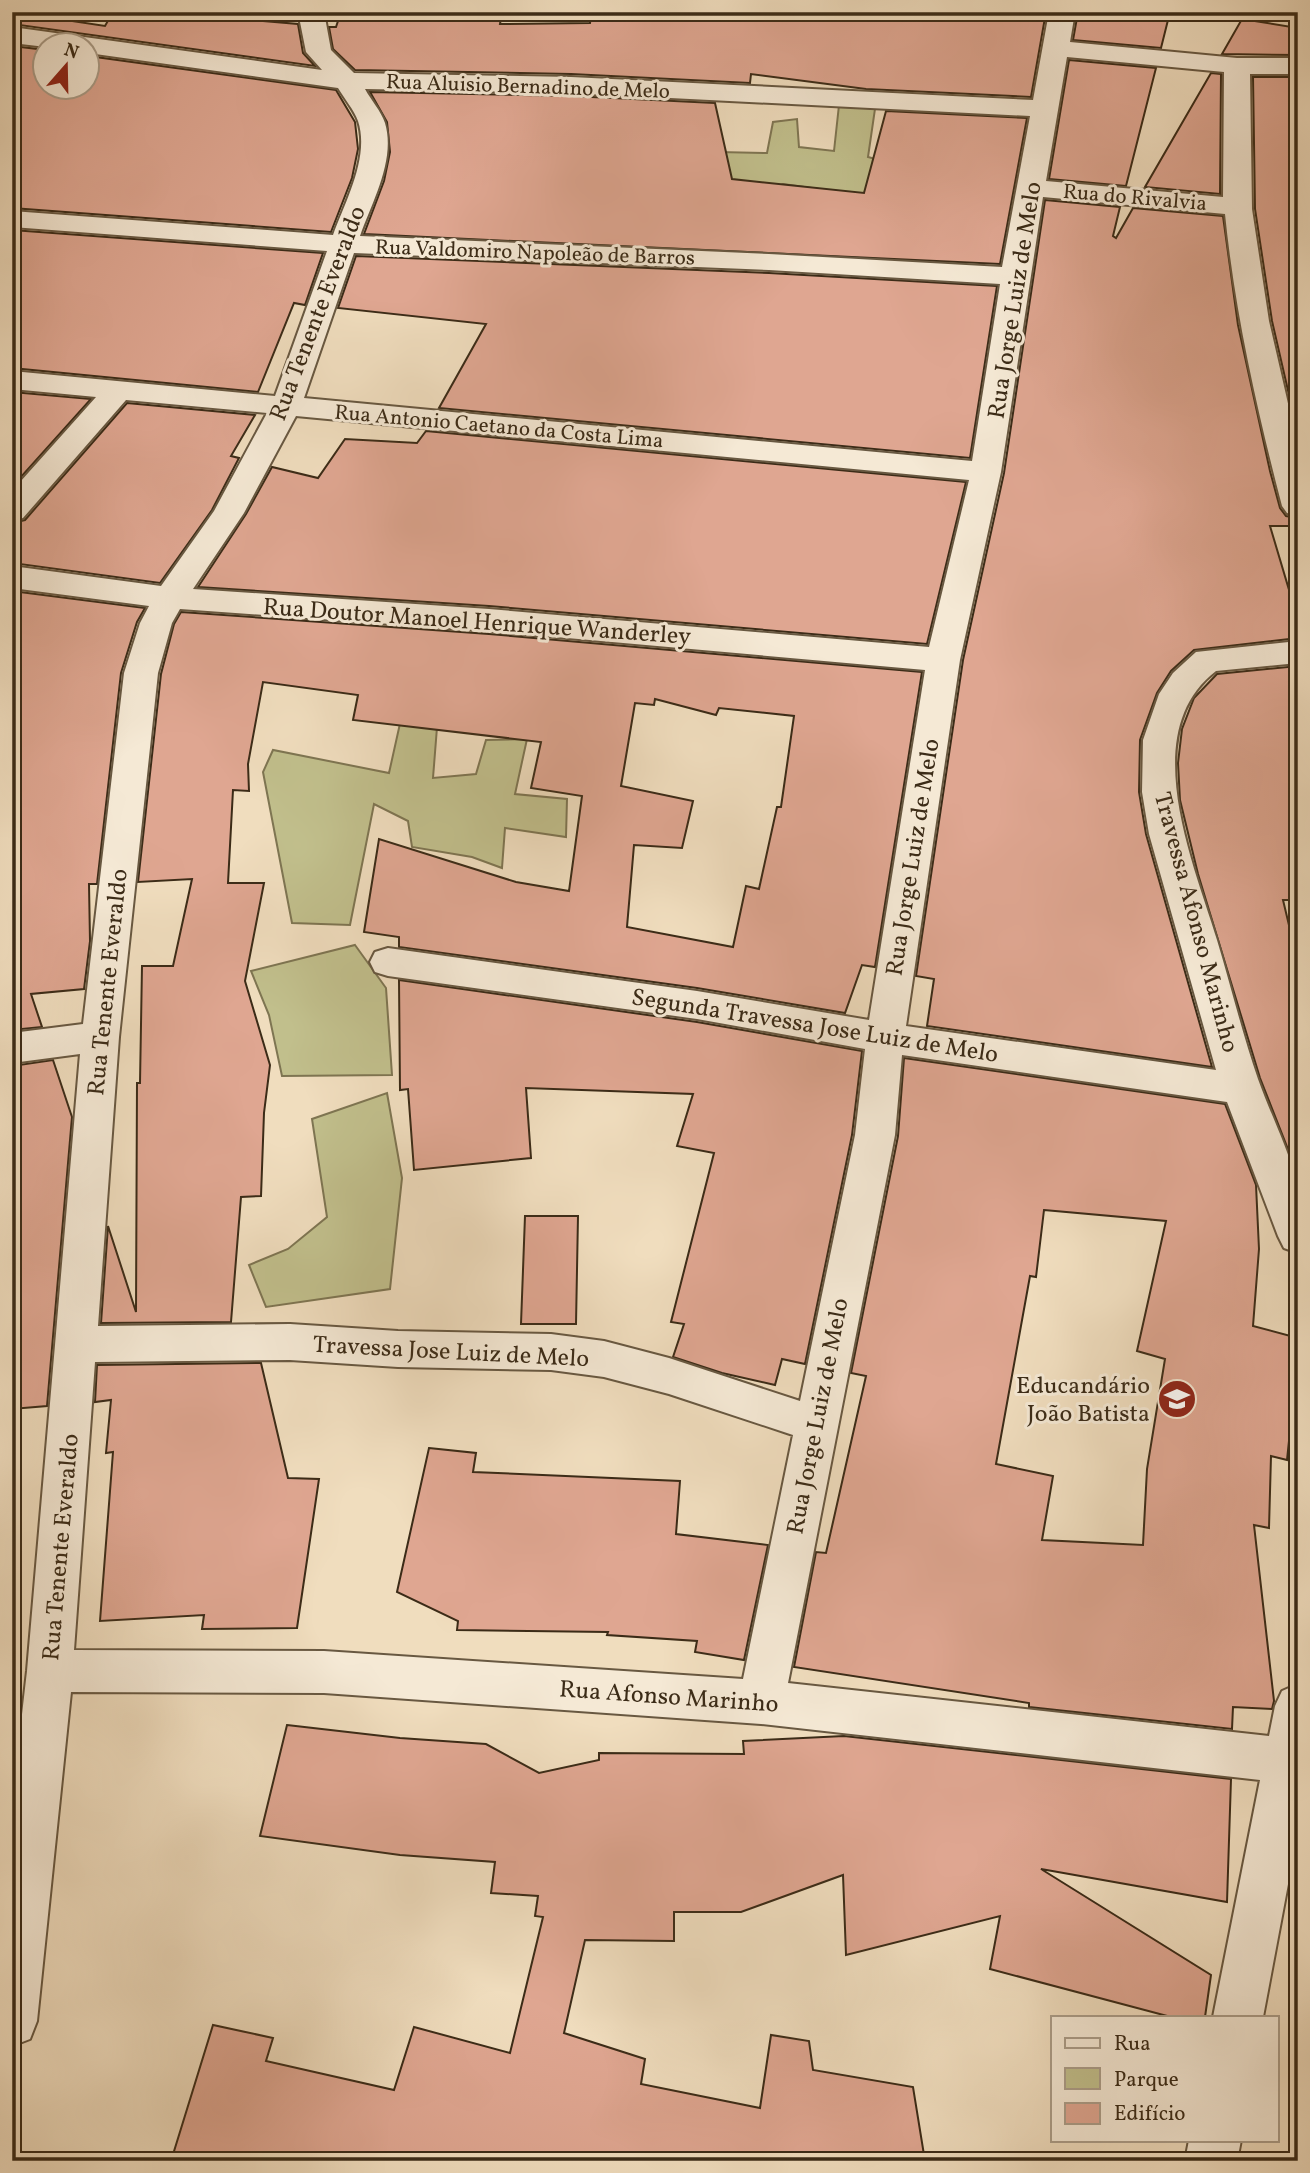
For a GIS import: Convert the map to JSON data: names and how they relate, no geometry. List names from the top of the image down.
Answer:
{
  "streets": {
    "street": [
      "Rua Aluisio Bernadino de Melo",
      "Rua do Rivalvia",
      "Rua Valdomiro Napoleão de Barros",
      "Rua Jorge Luiz de Melo",
      "Rua Tenente Everaldo",
      "Rua Antonio Caetano da Costa Lima",
      "Rua Doutor Manoel Henrique Wanderley",
      "Travessa Afonso Marinho",
      "Segunda Travessa Jose Luiz de Melo",
      "Travessa Jose Luiz de Melo",
      "Rua Afonso Marinho"
    ]
  },
  "crossings": [
    ["Rua Aluisio Bernadino de Melo", "Rua Jorge Luiz de Melo"],
    ["Rua Aluisio Bernadino de Melo", "Rua Tenente Everaldo"],
    ["Rua do Rivalvia", "Rua Jorge Luiz de Melo"],
    ["Rua Valdomiro Napoleão de Barros", "Rua Jorge Luiz de Melo"],
    ["Rua Valdomiro Napoleão de Barros", "Rua Tenente Everaldo"],
    ["Rua Jorge Luiz de Melo", "Rua Antonio Caetano da Costa Lima"],
    ["Rua Jorge Luiz de Melo", "Rua Doutor Manoel Henrique Wanderley"],
    ["Rua Jorge Luiz de Melo", "Segunda Travessa Jose Luiz de Melo"],
    ["Rua Jorge Luiz de Melo", "Travessa Jose Luiz de Melo"],
    ["Rua Jorge Luiz de Melo", "Rua Afonso Marinho"],
    ["Rua Tenente Everaldo", "Rua Antonio Caetano da Costa Lima"],
    ["Rua Tenente Everaldo", "Rua Doutor Manoel Henrique Wanderley"],
    ["Rua Tenente Everaldo", "Travessa Jose Luiz de Melo"],
    ["Rua Tenente Everaldo", "Rua Afonso Marinho"],
    ["Travessa Afonso Marinho", "Segunda Travessa Jose Luiz de Melo"]
  ],
  "places": {
    "school or university": ["Educandário João Batista"]
  },
  "legend": ["Rua", "Parque", "Edifício"],
  "north": "top"
}
